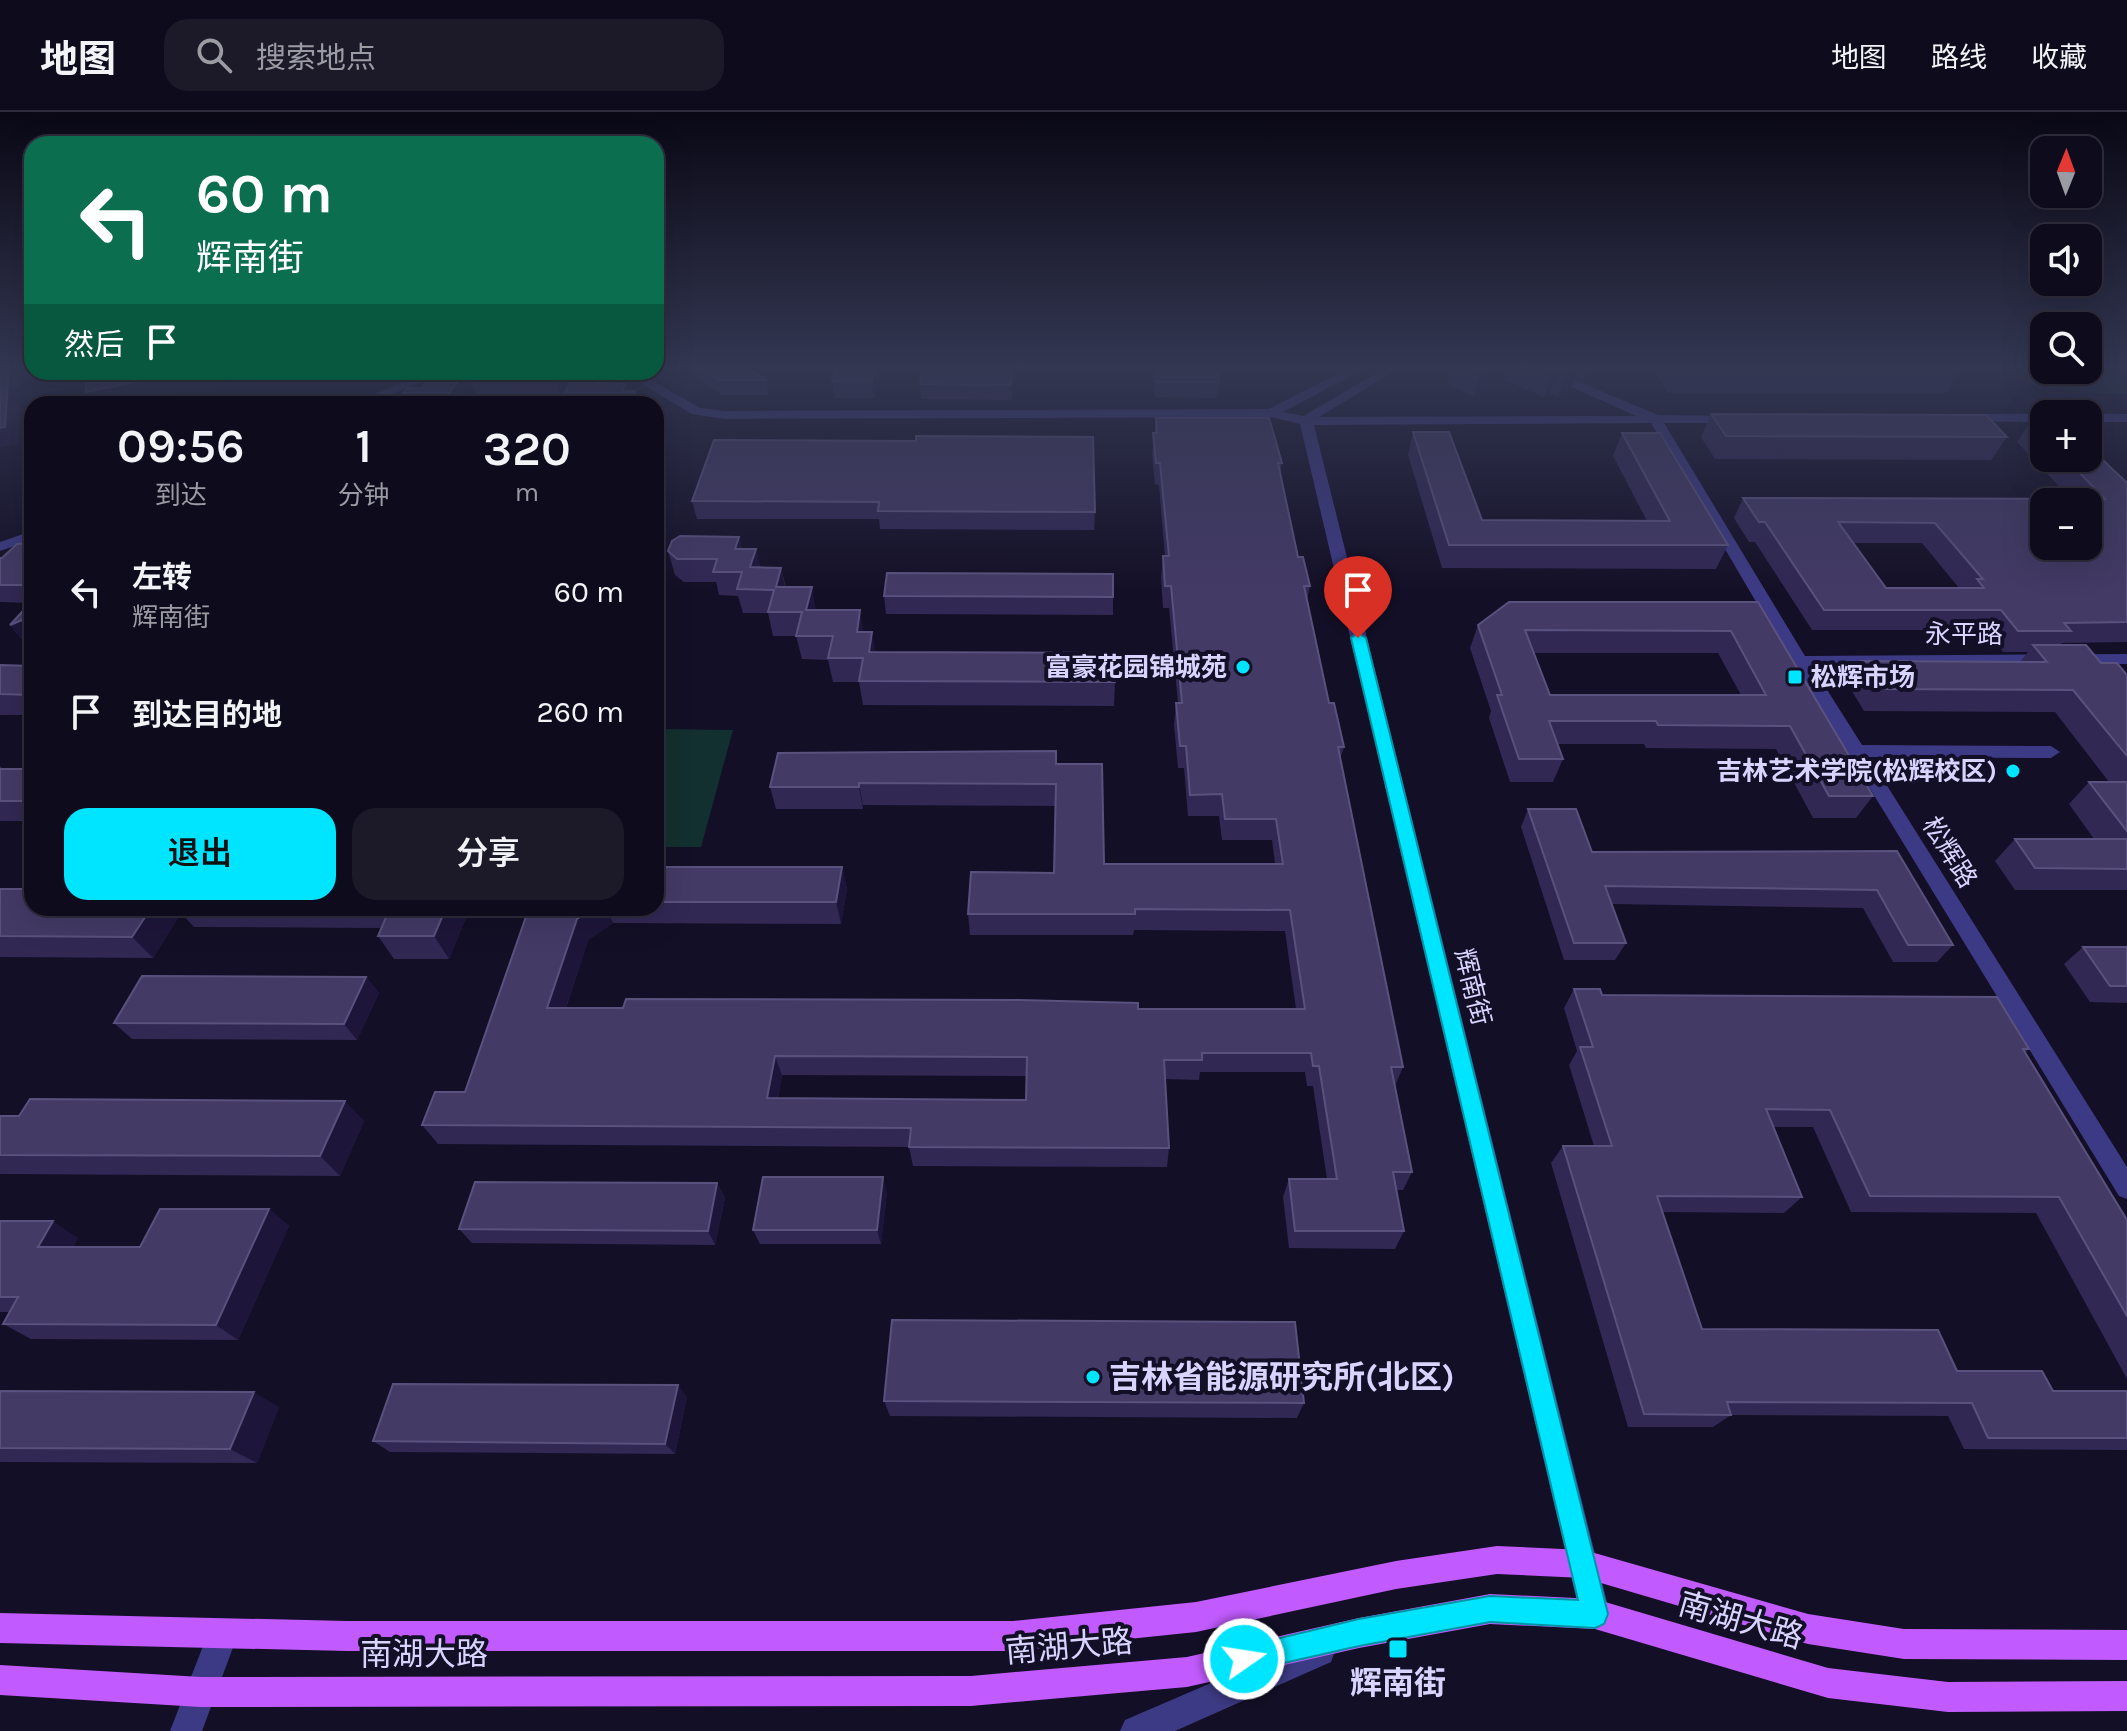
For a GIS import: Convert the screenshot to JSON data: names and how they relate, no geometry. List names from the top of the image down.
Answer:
{
  "streets": {
    "main road": ["南湖大路"],
    "street": ["永平路", "松辉路", "辉南街"]
  },
  "crossings": [
    ["永平路", "松辉路"],
    ["辉南街", "南湖大路"]
  ],
  "places": {
    "other": ["富豪花园锦城苑", "吉林艺术学院(松辉校区)", "吉林省能源研究所(北区)"],
    "transit": ["松辉市场", "辉南街"]
  },
  "north": "top",
  "page": {
    "header": "地图",
    "search": "搜索地点",
    "nav": ["地图", "路线", "收藏"],
    "map_buttons": ["+", "−"],
    "turn": ["60 m", "辉南街"],
    "then": "然后",
    "eta": [
      "09:56",
      "到达",
      "1",
      "分钟",
      "320",
      "m"
    ],
    "list": [
      {
        "name": "左转",
        "note": "辉南街",
        "value": "60 m"
      },
      {
        "name": "到达目的地",
        "value": "260 m"
      }
    ],
    "buttons": ["退出", "分享"]
  }
}
